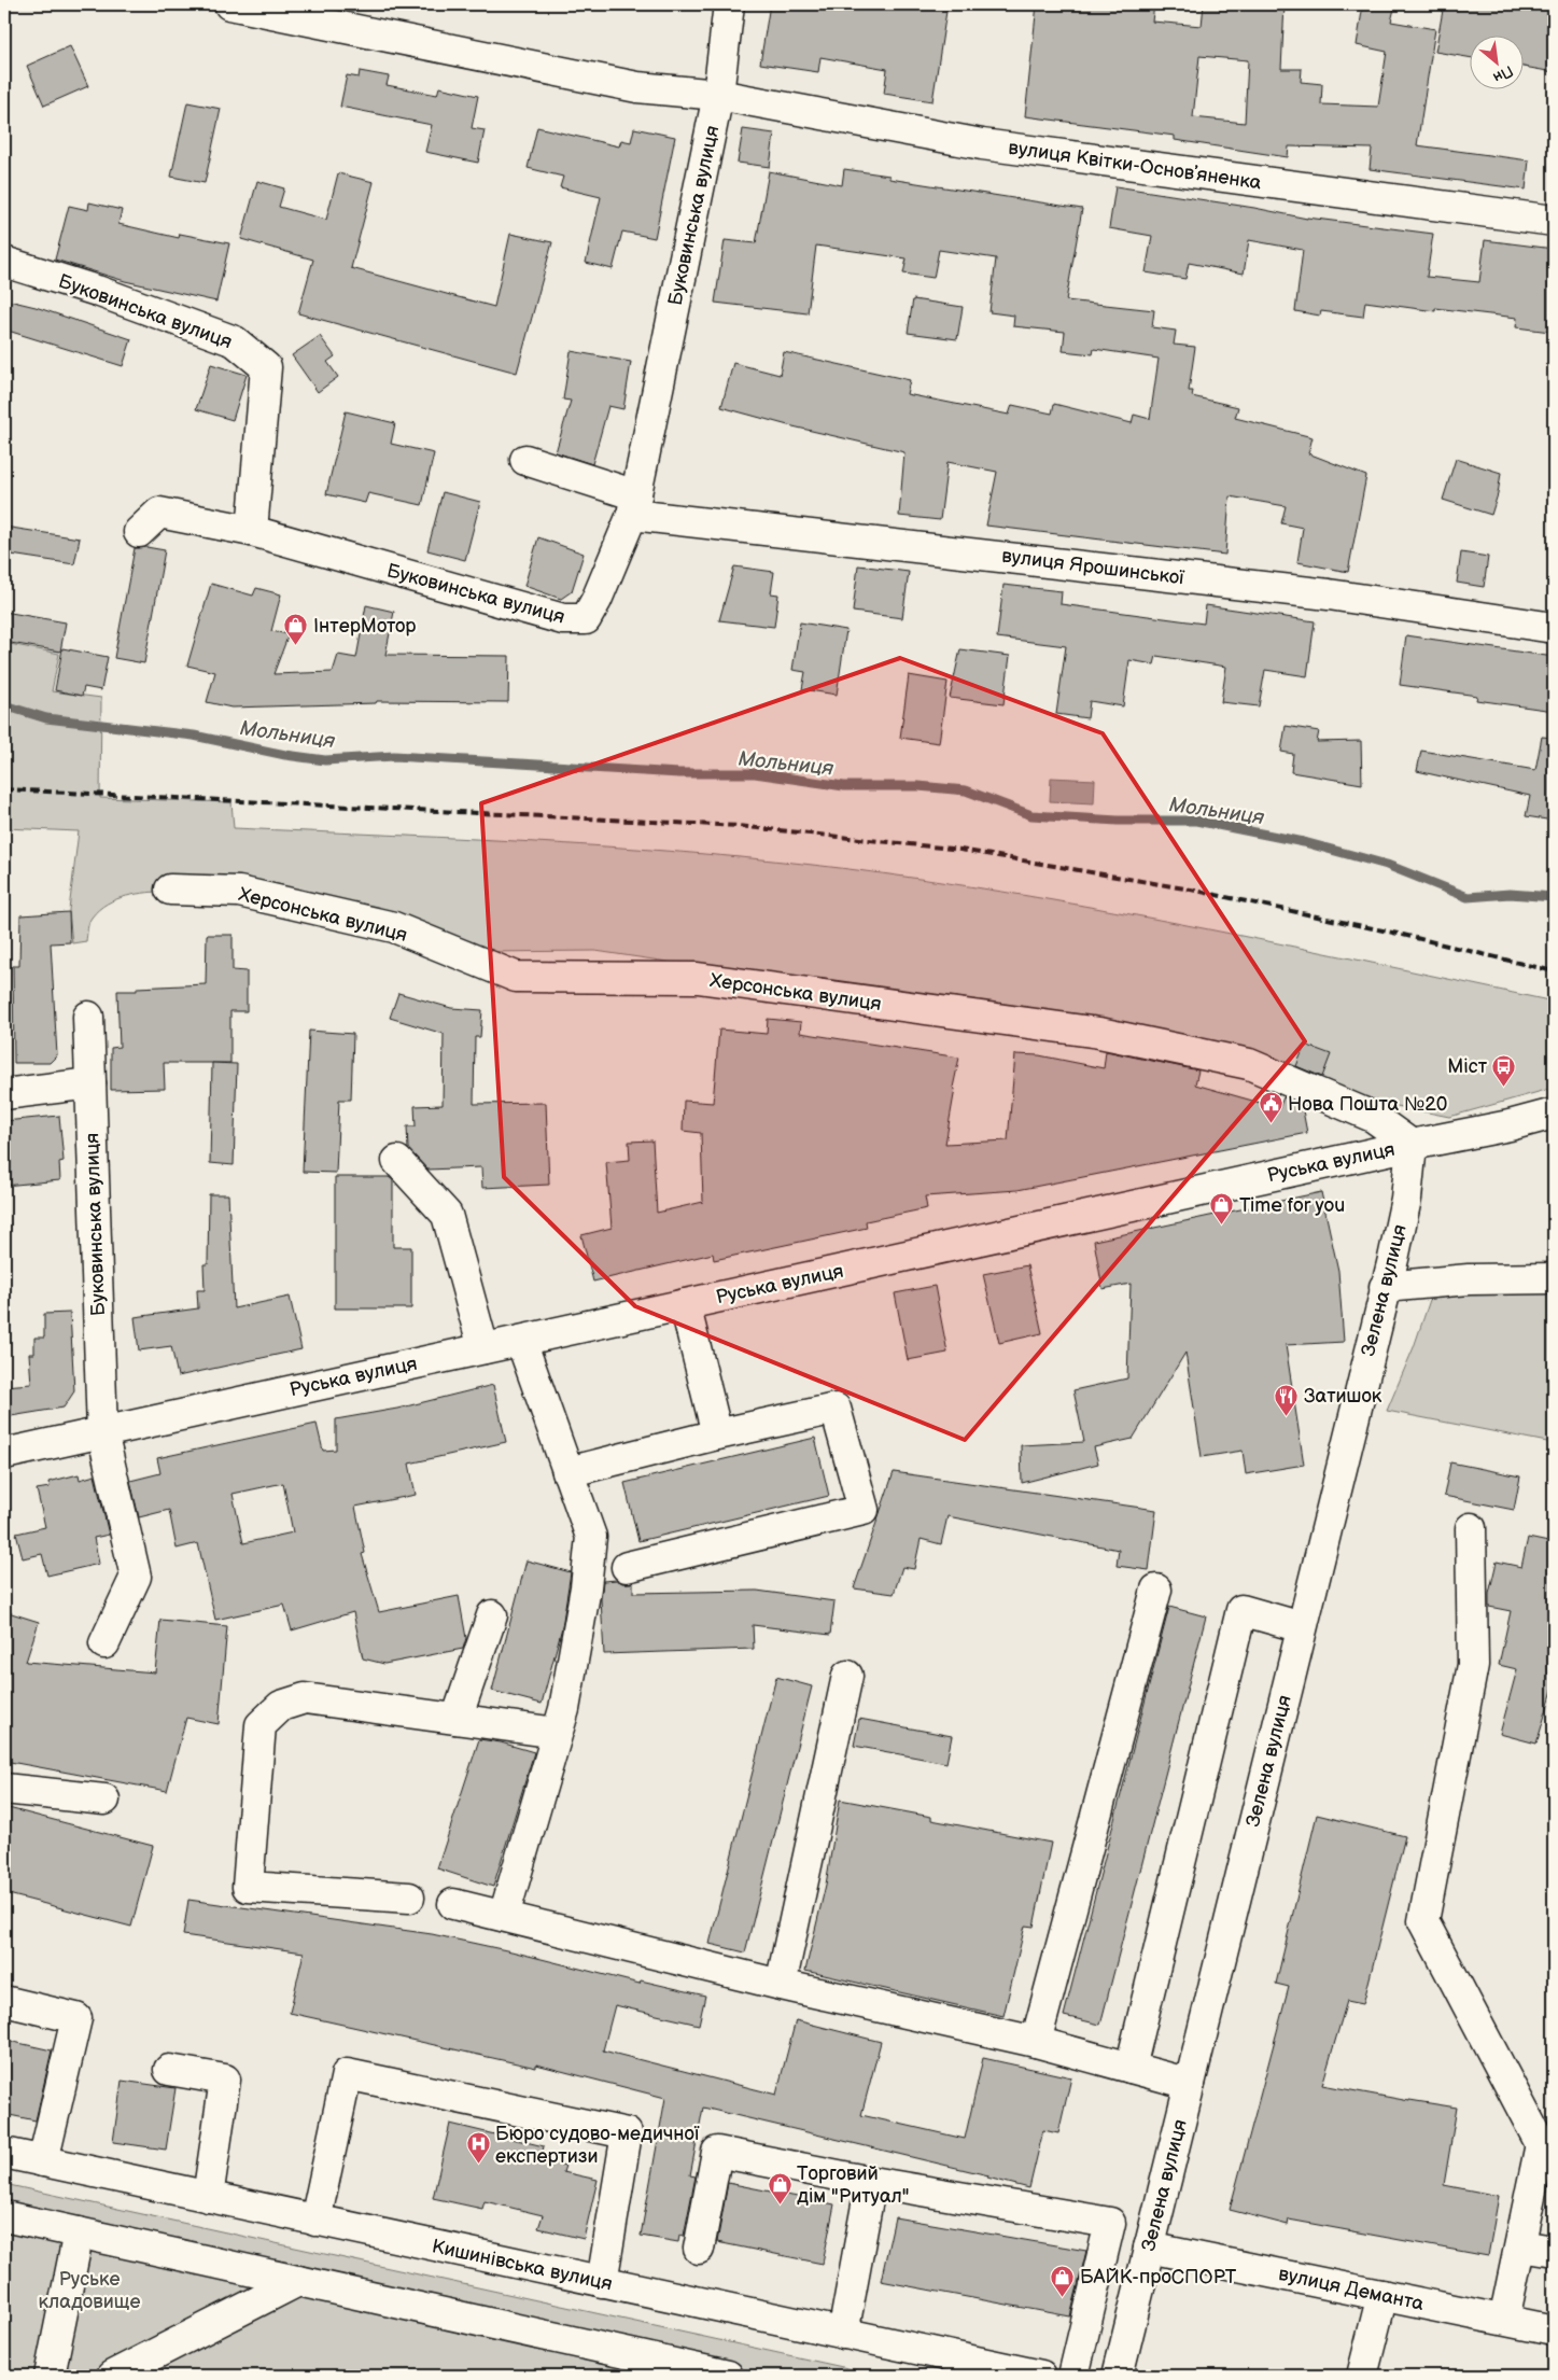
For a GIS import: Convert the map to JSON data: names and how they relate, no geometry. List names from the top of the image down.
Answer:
{
  "streets": {
    "street": [
      "вулиця Квітки-Основʼяненка",
      "Буковинська вулиця",
      "вулиця Ярошинської",
      "Херсонська вулиця",
      "Руська вулиця",
      "Зелена вулиця",
      "Кишинівська вулиця",
      "вулиця Деманта"
    ]
  },
  "crossings": [
    ["вулиця Квітки-Основʼяненка", "Буковинська вулиця"],
    ["Буковинська вулиця", "вулиця Ярошинської"],
    ["Буковинська вулиця", "Руська вулиця"],
    ["Херсонська вулиця", "Руська вулиця"],
    ["Херсонська вулиця", "Зелена вулиця"],
    ["Руська вулиця", "Зелена вулиця"],
    ["Зелена вулиця", "вулиця Деманта"]
  ],
  "water": ["Мольниця"],
  "parks": ["Руське кладовище"],
  "places": {
    "shop": [
      "ІнтерМотор",
      "Time for you",
      "Торговий дім \"Ритуал\"",
      "БАЙК-проСПОРТ"
    ],
    "bus stop": ["Міст"],
    "public building": ["Нова Пошта №20"],
    "restaurant": ["Затишок"],
    "hospital": ["Бюро судово-медичної експертизи"]
  },
  "north": "bottom right"
}
